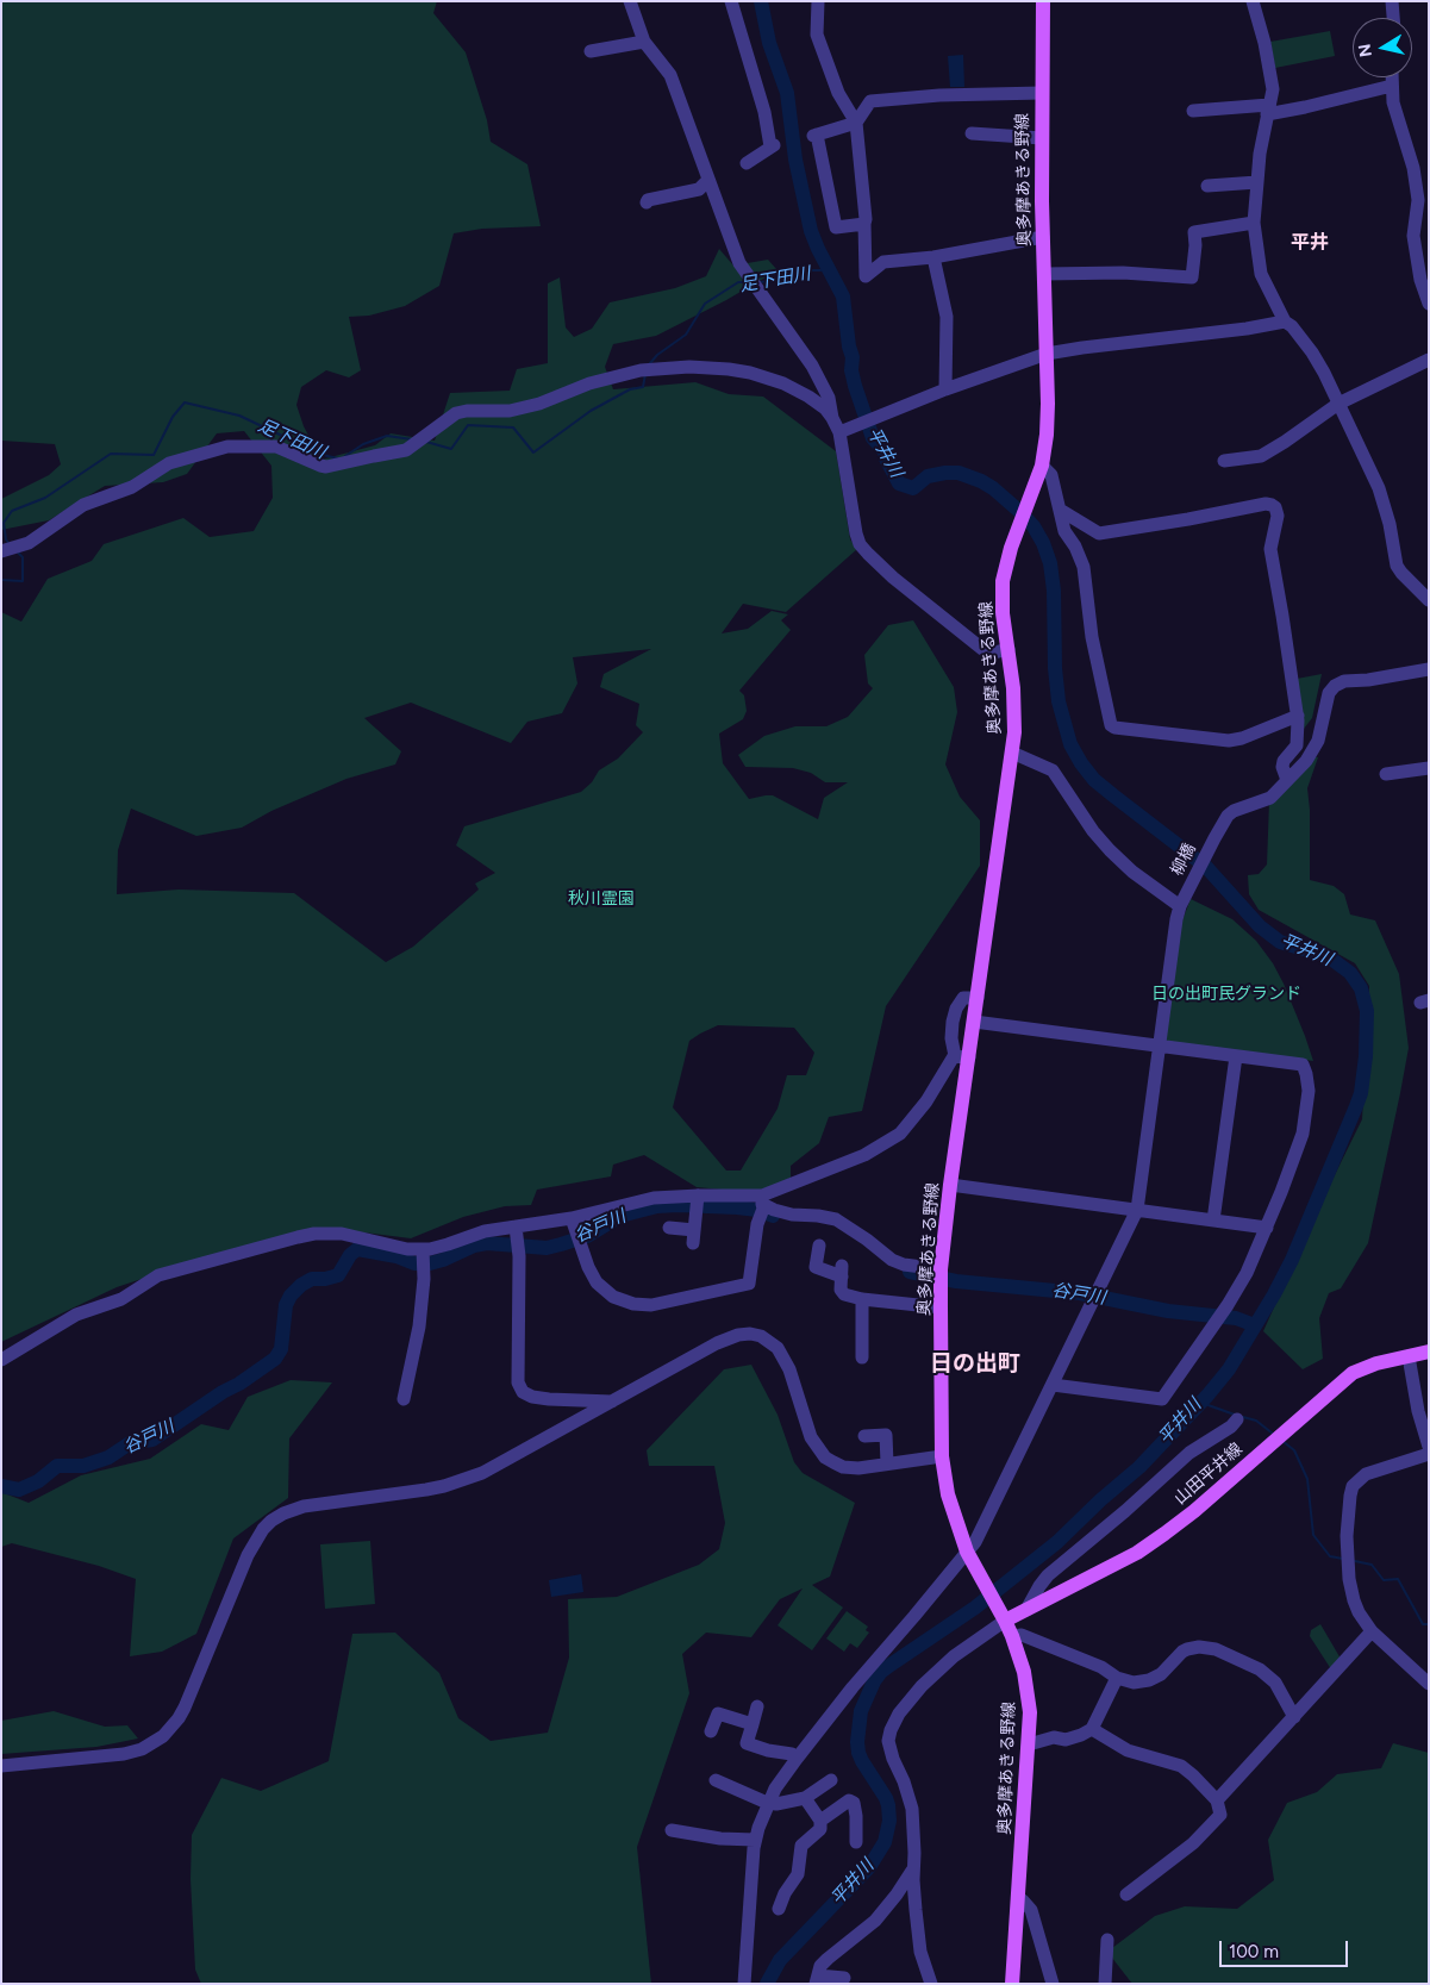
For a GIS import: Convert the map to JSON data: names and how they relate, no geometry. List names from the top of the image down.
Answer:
{
  "streets": {
    "main road": ["奥多摩あきる野線", "山田平井線"],
    "street": ["柳橋"]
  },
  "crossings": [
    ["奥多摩あきる野線", "柳橋"],
    ["奥多摩あきる野線", "山田平井線"]
  ],
  "districts": ["平井", "日の出町"],
  "water": ["足下田川", "平井川", "谷戸川"],
  "parks": ["秋川霊園", "日の出町民グランド"],
  "scale_bar": "100 m",
  "north": "left"
}
